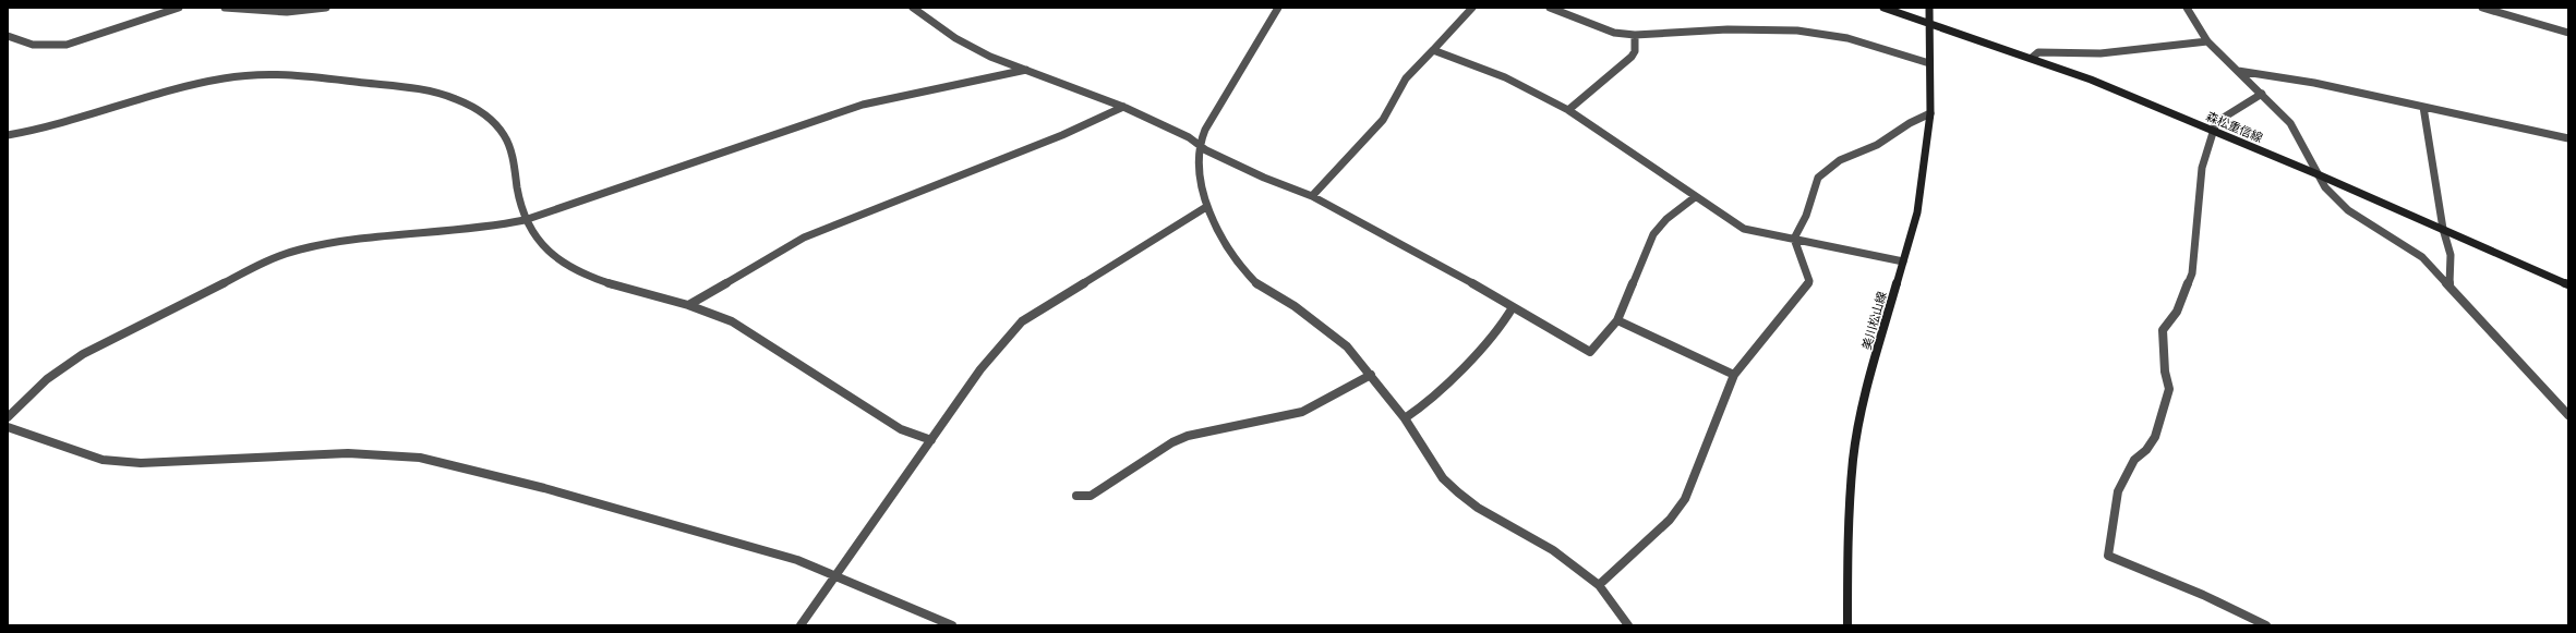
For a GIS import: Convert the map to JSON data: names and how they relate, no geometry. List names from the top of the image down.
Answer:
{
  "streets": {
    "main road": ["森松重信線", "美川松山線"]
  },
  "crossings": [
    ["森松重信線", "美川松山線"]
  ]
}
